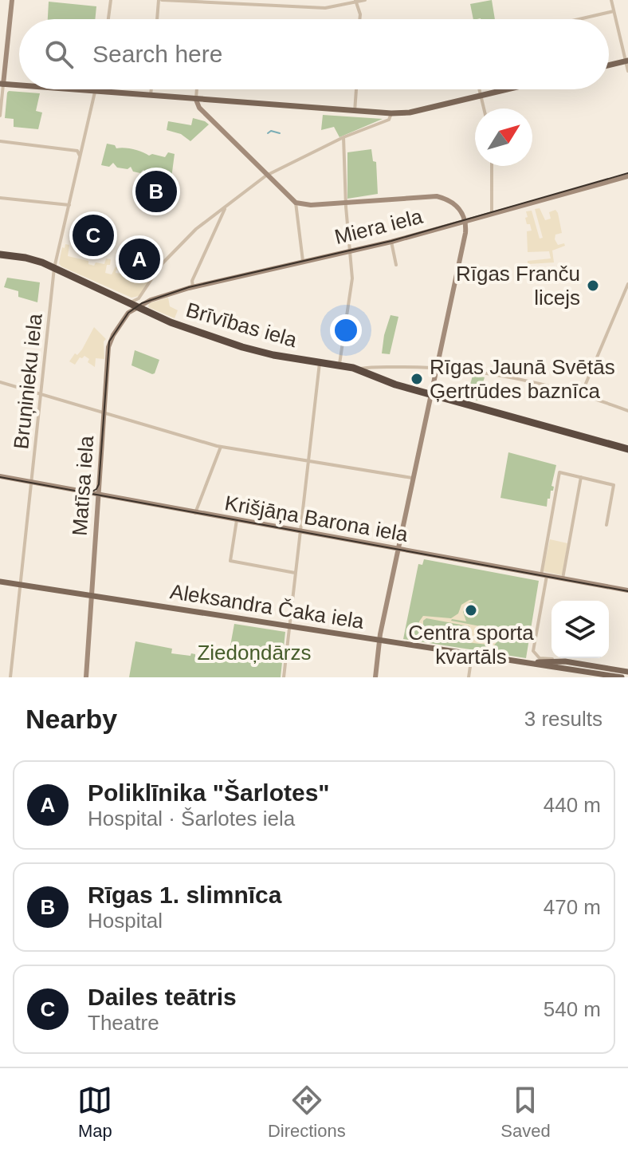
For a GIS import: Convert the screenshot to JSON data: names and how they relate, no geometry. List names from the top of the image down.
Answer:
{
  "streets": {
    "highway": ["Brīvības iela"],
    "main road": ["Aleksandra Čaka iela"],
    "street": [
      "Miera iela",
      "Bruņinieku iela",
      "Matīsa iela",
      "Krišjāņa Barona iela"
    ]
  },
  "crossings": [
    ["Miera iela", "Brīvības iela"],
    ["Miera iela", "Matīsa iela"],
    ["Brīvības iela", "Bruņinieku iela"],
    ["Brīvības iela", "Matīsa iela"],
    ["Bruņinieku iela", "Krišjāņa Barona iela"],
    ["Bruņinieku iela", "Aleksandra Čaka iela"],
    ["Matīsa iela", "Krišjāņa Barona iela"],
    ["Matīsa iela", "Aleksandra Čaka iela"],
    ["Krišjāņa Barona iela", "Aleksandra Čaka iela"]
  ],
  "parks": ["Ziedoņdārzs"],
  "places": ["Rīgas Franču licejs", "Rīgas Jaunā Svētās Ģertrūdes baznīca", "Centra sporta kvartāls"],
  "north": "top right",
  "page": {
    "search": "Search here",
    "pins": ["B", "C", "A"],
    "heading": ["Nearby", "3 results"],
    "list": [
      {
        "mark": "A",
        "name": "Poliklīnika \"Šarlotes\"",
        "note": "Hospital · Šarlotes iela",
        "value": "440 m"
      },
      {
        "mark": "B",
        "name": "Rīgas 1. slimnīca",
        "note": "Hospital",
        "value": "470 m"
      },
      {
        "mark": "C",
        "name": "Dailes teātris",
        "note": "Theatre",
        "value": "540 m"
      }
    ],
    "nav": ["Map", "Directions", "Saved"]
  }
}
